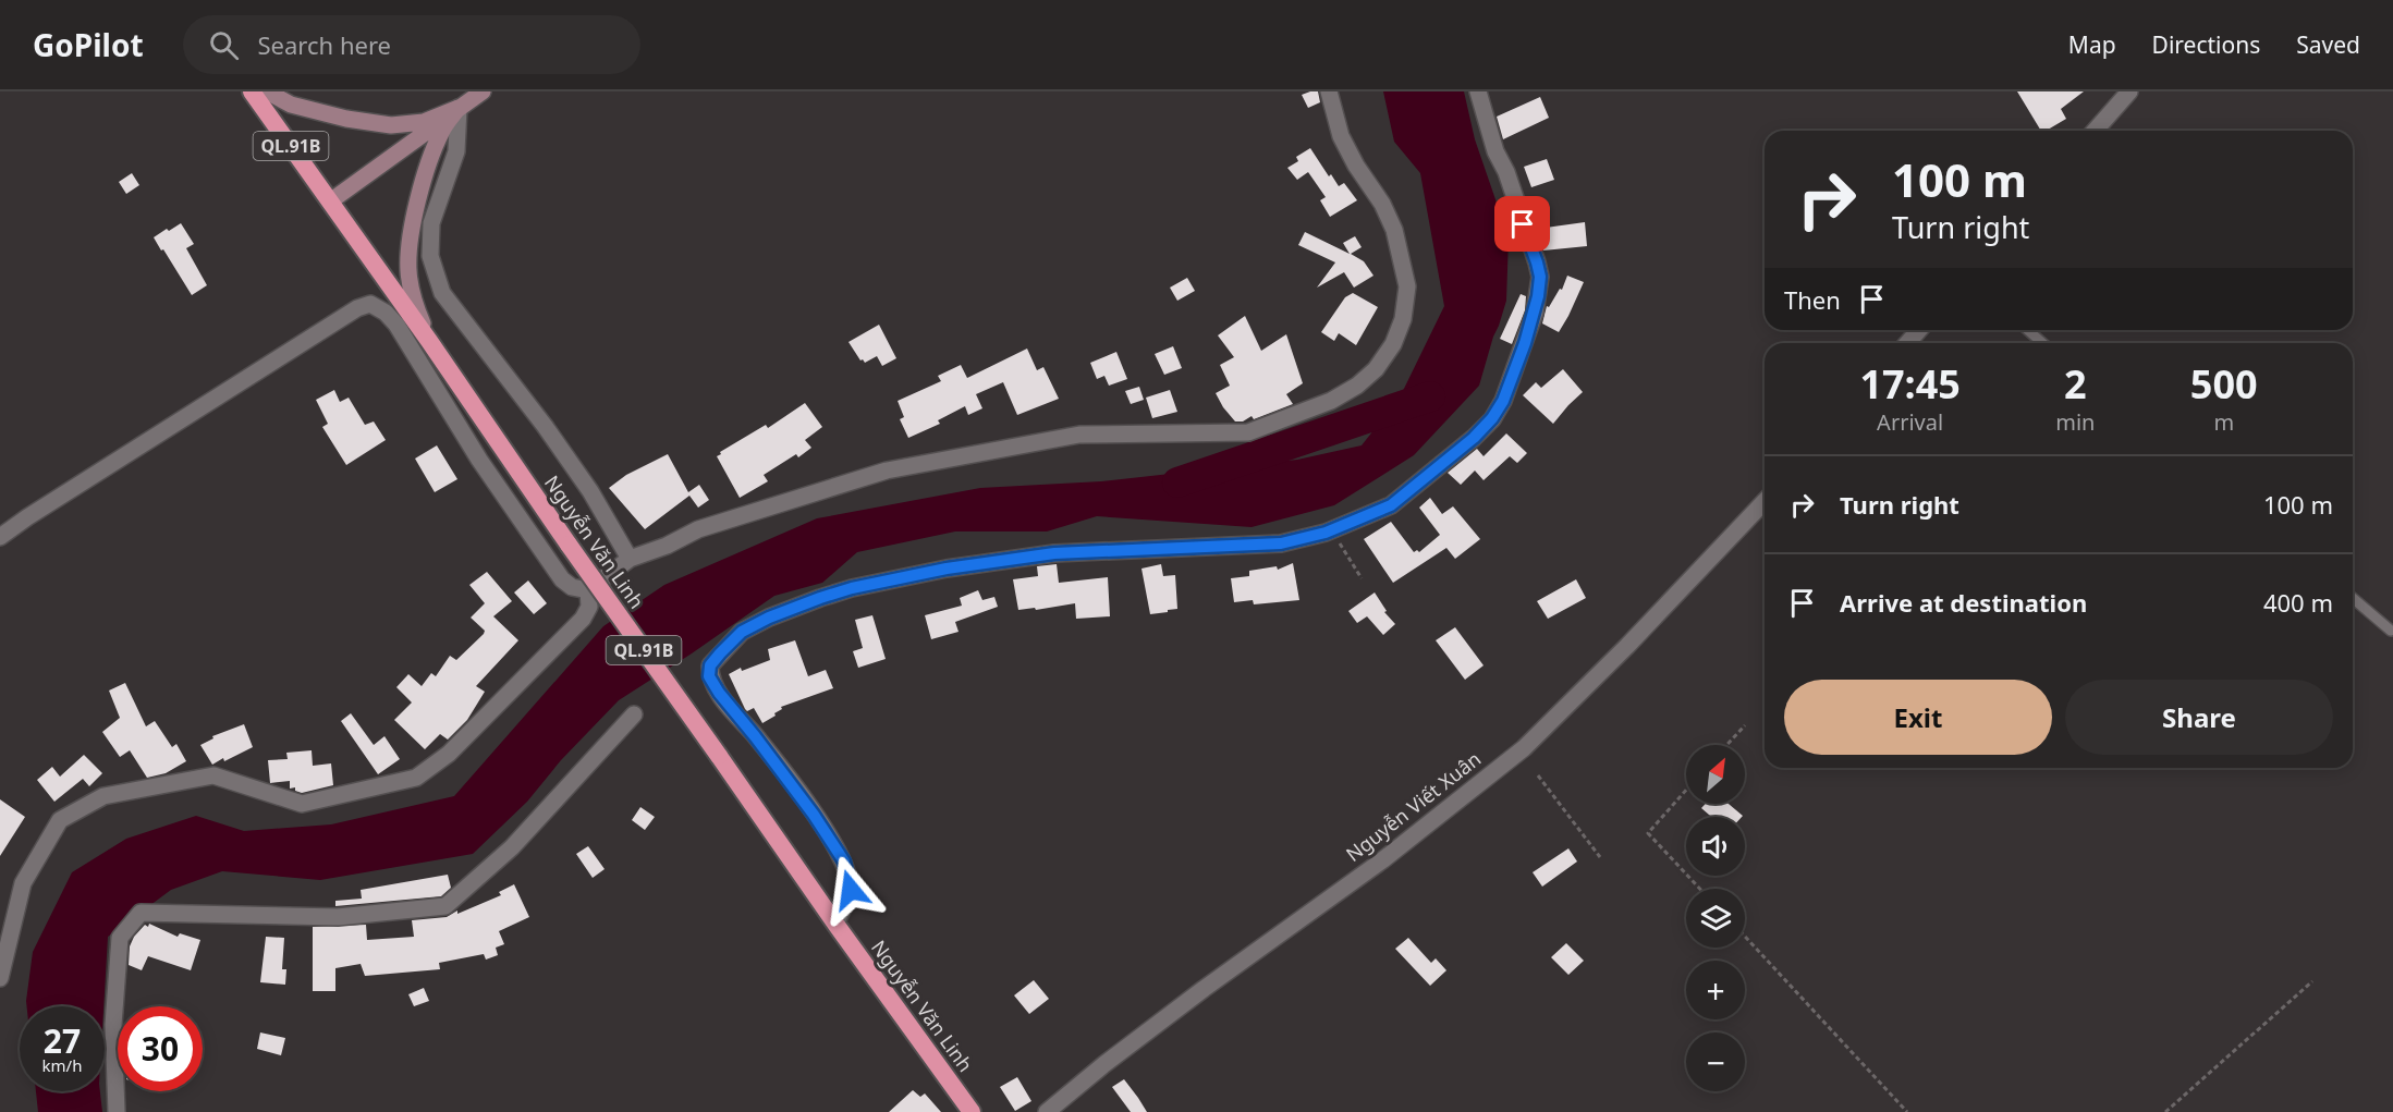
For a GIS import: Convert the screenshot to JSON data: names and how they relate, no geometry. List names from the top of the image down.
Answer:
{
  "streets": {
    "highway": ["QL.91B", "Nguyễn Văn Linh"],
    "street": ["Nguyễn Viết Xuân"]
  },
  "north": "top right",
  "page": {
    "header": "GoPilot",
    "search": "Search here",
    "nav": ["Map", "Directions", "Saved"],
    "turn": ["100 m", "Turn right"],
    "then": "Then",
    "eta": [
      "17:45",
      "Arrival",
      "2",
      "min",
      "500",
      "m"
    ],
    "list": [
      {
        "name": "Turn right",
        "value": "100 m"
      },
      {
        "name": "Arrive at destination",
        "value": "400 m"
      }
    ],
    "buttons": ["Exit", "Share"],
    "map_buttons": ["+", "−"],
    "speed": "27 km/h",
    "limit": "30"
  }
}
